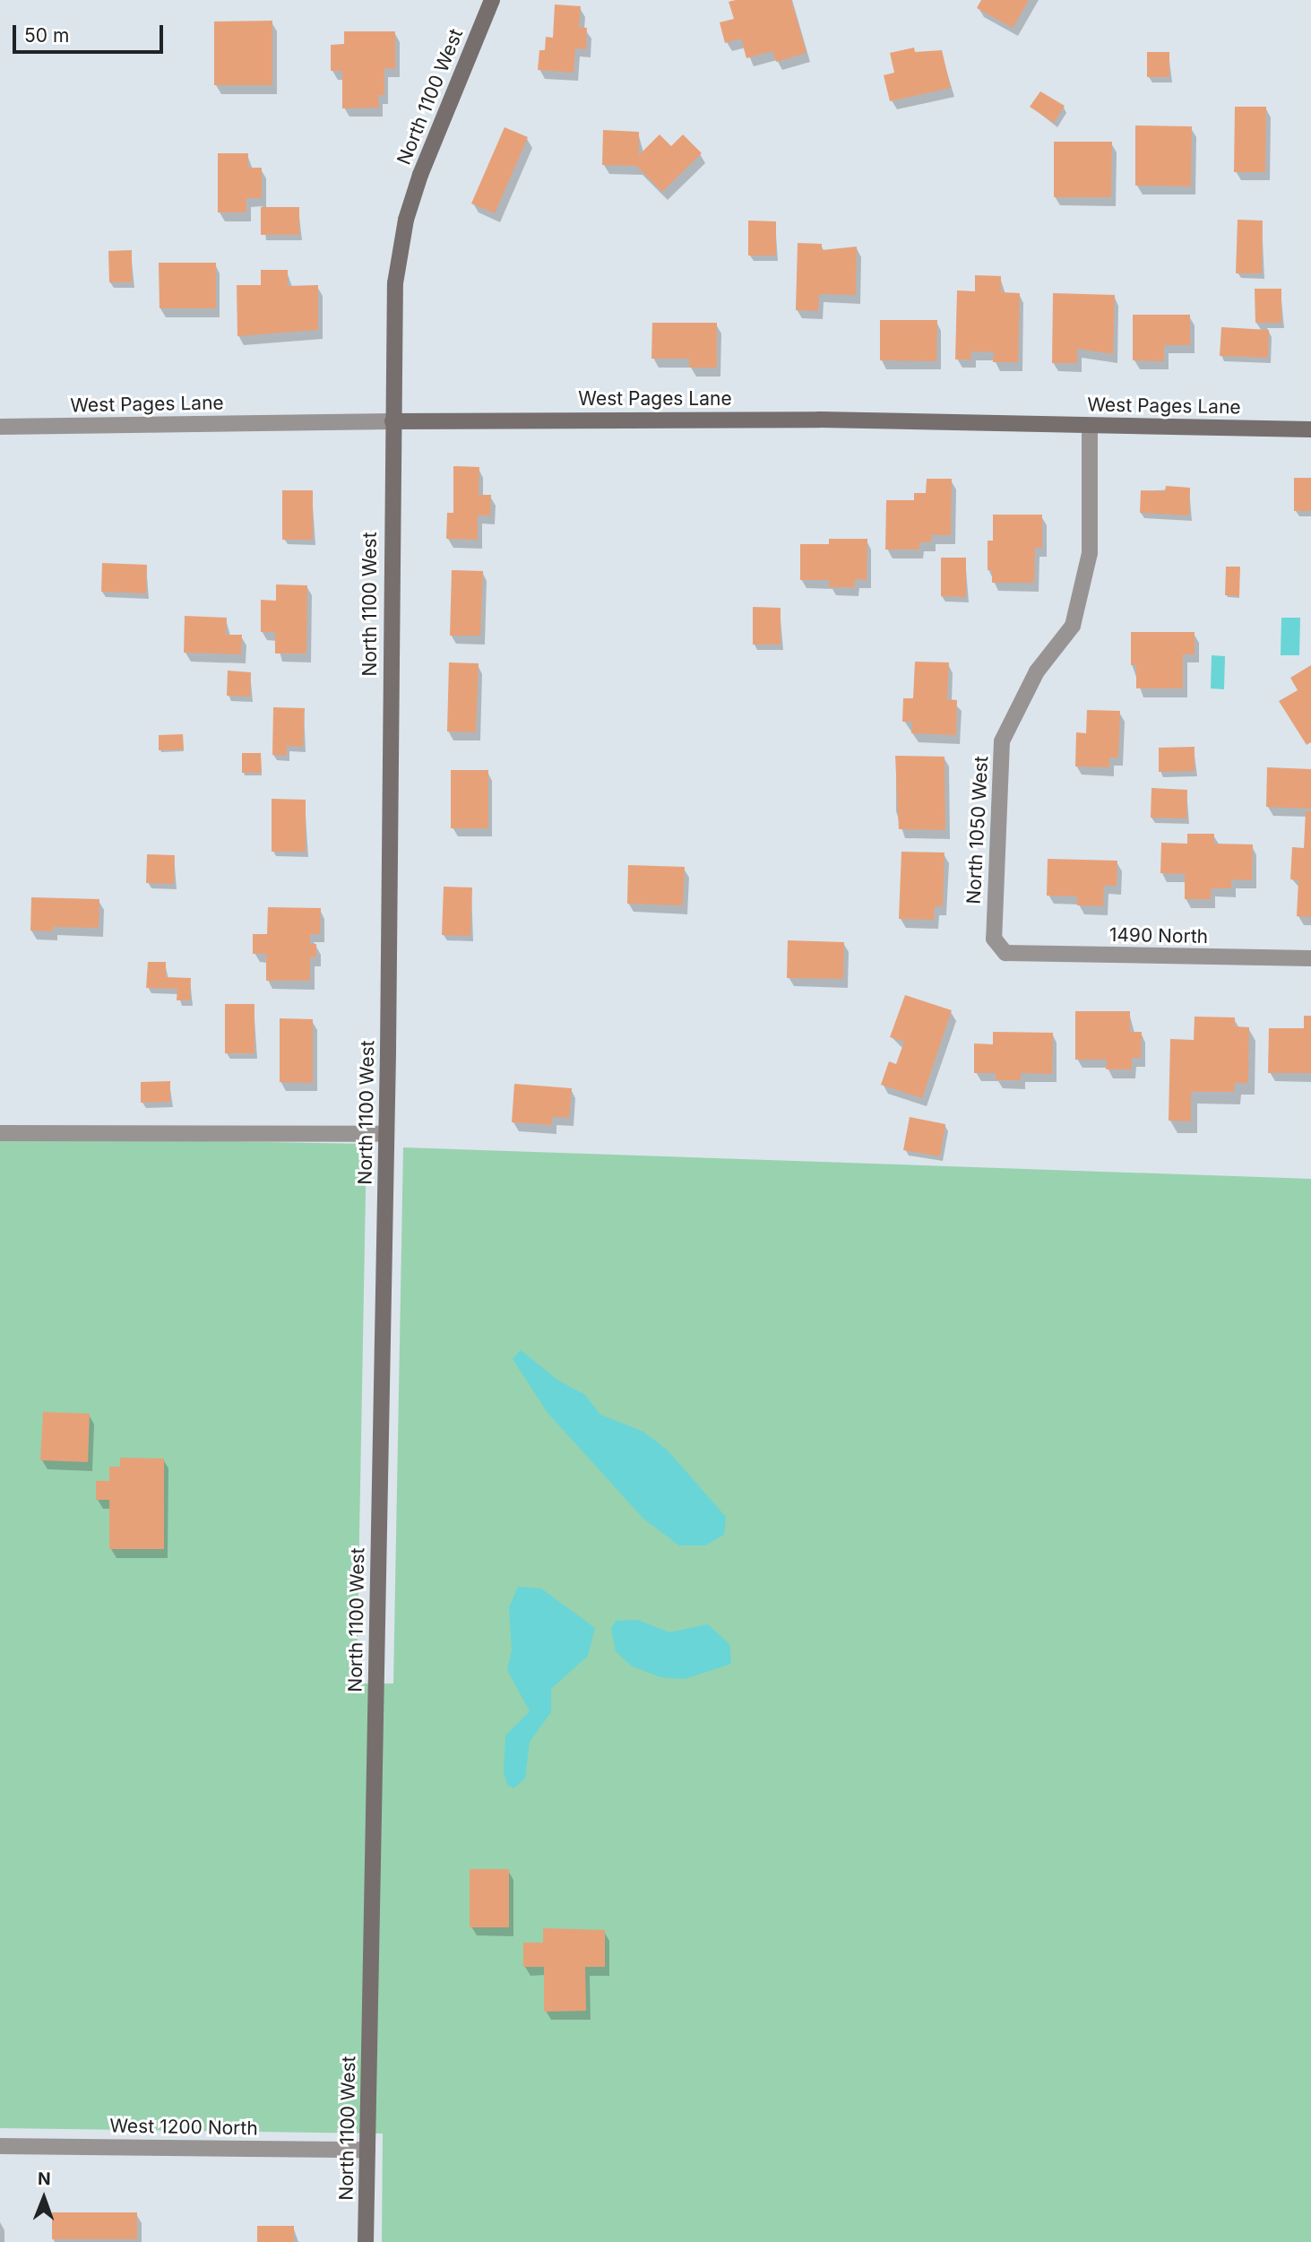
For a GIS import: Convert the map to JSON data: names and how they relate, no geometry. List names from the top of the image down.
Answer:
{
  "streets": {
    "street": [
      "North 1100 West",
      "West Pages Lane",
      "North 1050 West",
      "1490 North",
      "West 1200 North"
    ]
  },
  "crossings": [
    ["North 1100 West", "West Pages Lane"],
    ["North 1100 West", "West 1200 North"],
    ["West Pages Lane", "North 1050 West"],
    ["North 1050 West", "1490 North"]
  ],
  "scale_bar": "50 m",
  "north": "top"
}
